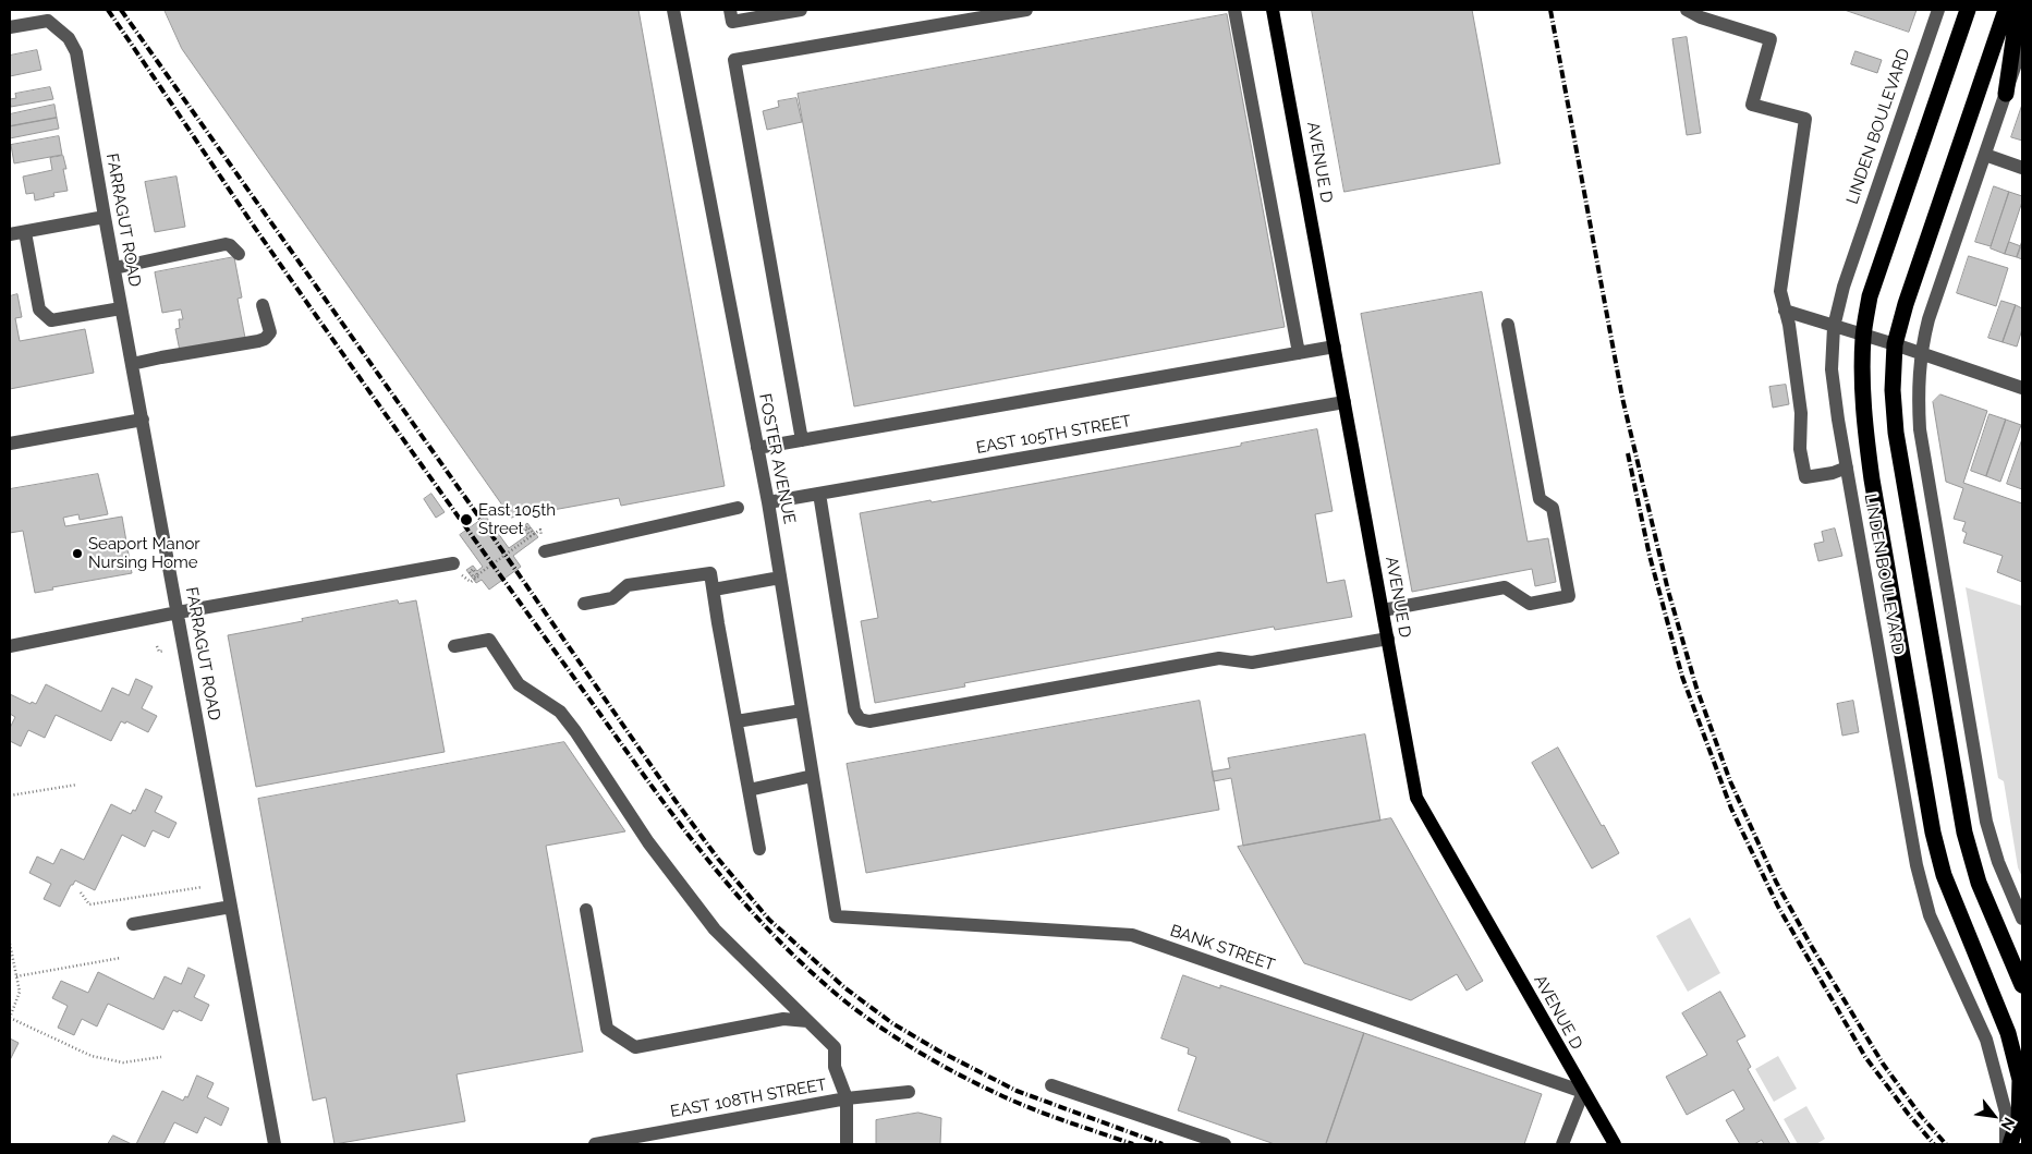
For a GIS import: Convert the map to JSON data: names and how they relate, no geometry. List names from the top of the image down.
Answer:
{
  "streets": {
    "highway": ["LINDEN BOULEVARD"],
    "main road": ["AVENUE D"],
    "street": [
      "FARRAGUT ROAD",
      "EAST 105TH STREET",
      "FOSTER AVENUE",
      "BANK STREET",
      "EAST 108TH STREET"
    ]
  },
  "crossings": [
    ["AVENUE D", "EAST 105TH STREET"],
    ["AVENUE D", "BANK STREET"],
    ["EAST 105TH STREET", "FOSTER AVENUE"],
    ["FOSTER AVENUE", "BANK STREET"]
  ],
  "places": ["East 105th Street", "Seaport Manor Nursing Home"],
  "north": "bottom right"
}
